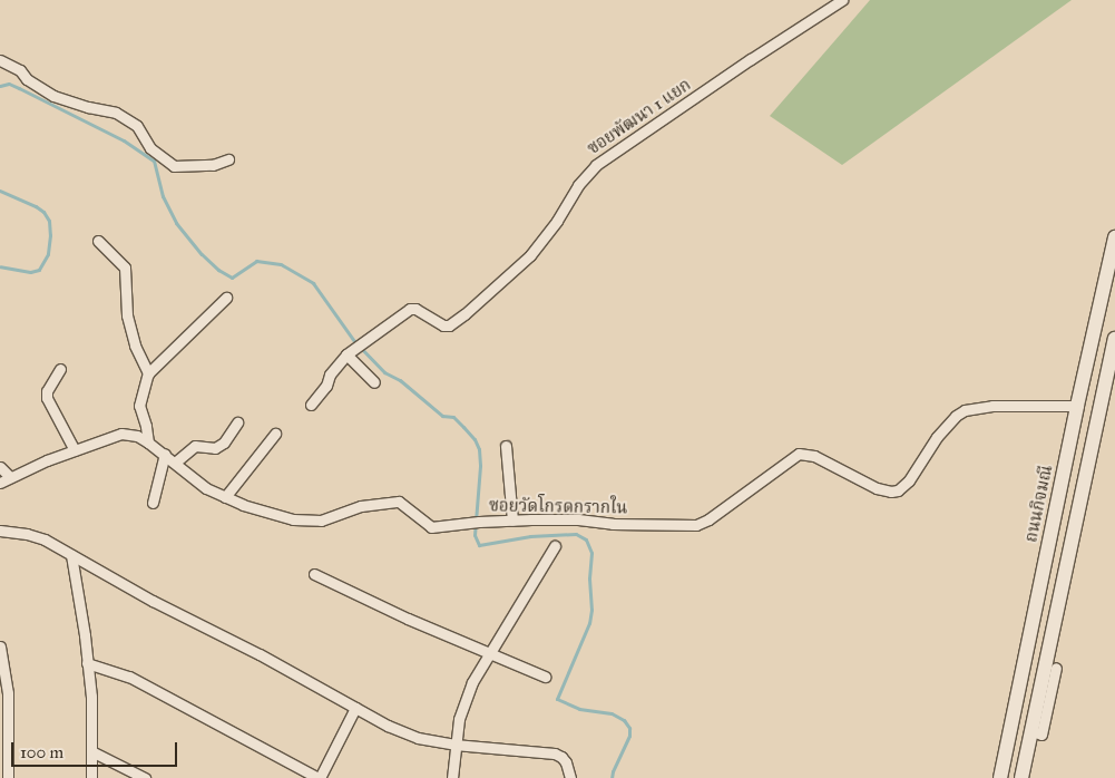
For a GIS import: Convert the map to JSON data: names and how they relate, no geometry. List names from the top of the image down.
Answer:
{
  "streets": {
    "main road": ["ถนนกิจมณี"],
    "street": ["ซอยพัฒนา 1 แยก", "ซอยวัดโกรดกรากใน"]
  },
  "crossings": [
    ["ถนนกิจมณี", "ซอยวัดโกรดกรากใน"]
  ],
  "scale_bar": "100 m"
}
